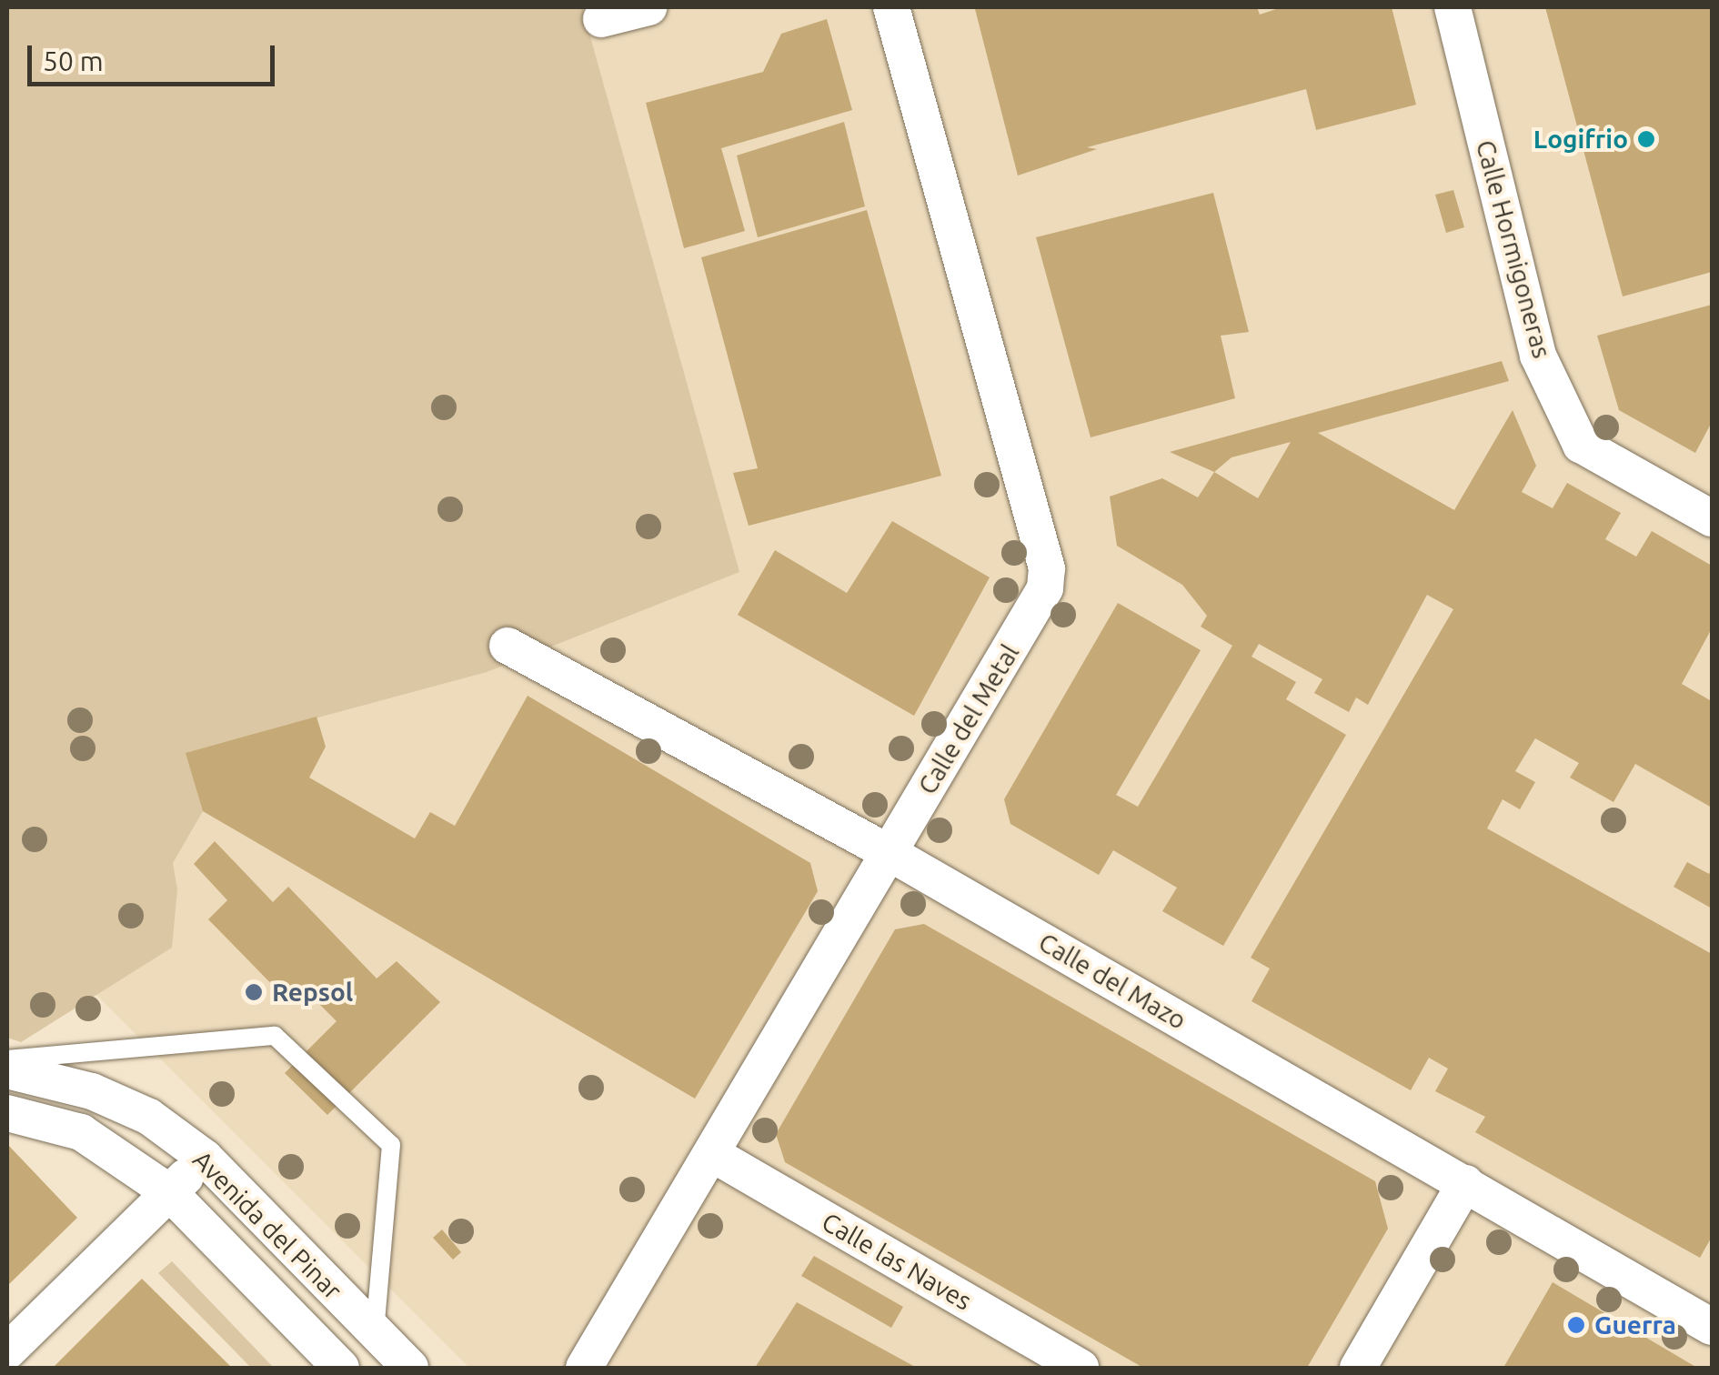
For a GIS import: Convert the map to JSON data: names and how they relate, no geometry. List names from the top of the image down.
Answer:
{
  "streets": {
    "street": [
      "Calle Hormigoneras",
      "Calle del Metal",
      "Calle del Mazo",
      "Avenida del Pinar",
      "Calle las Naves"
    ]
  },
  "crossings": [
    ["Calle del Metal", "Calle del Mazo"],
    ["Calle del Metal", "Calle las Naves"]
  ],
  "places": ["Logifrio", "Repsol", "Guerra"],
  "scale_bar": "50 m"
}
